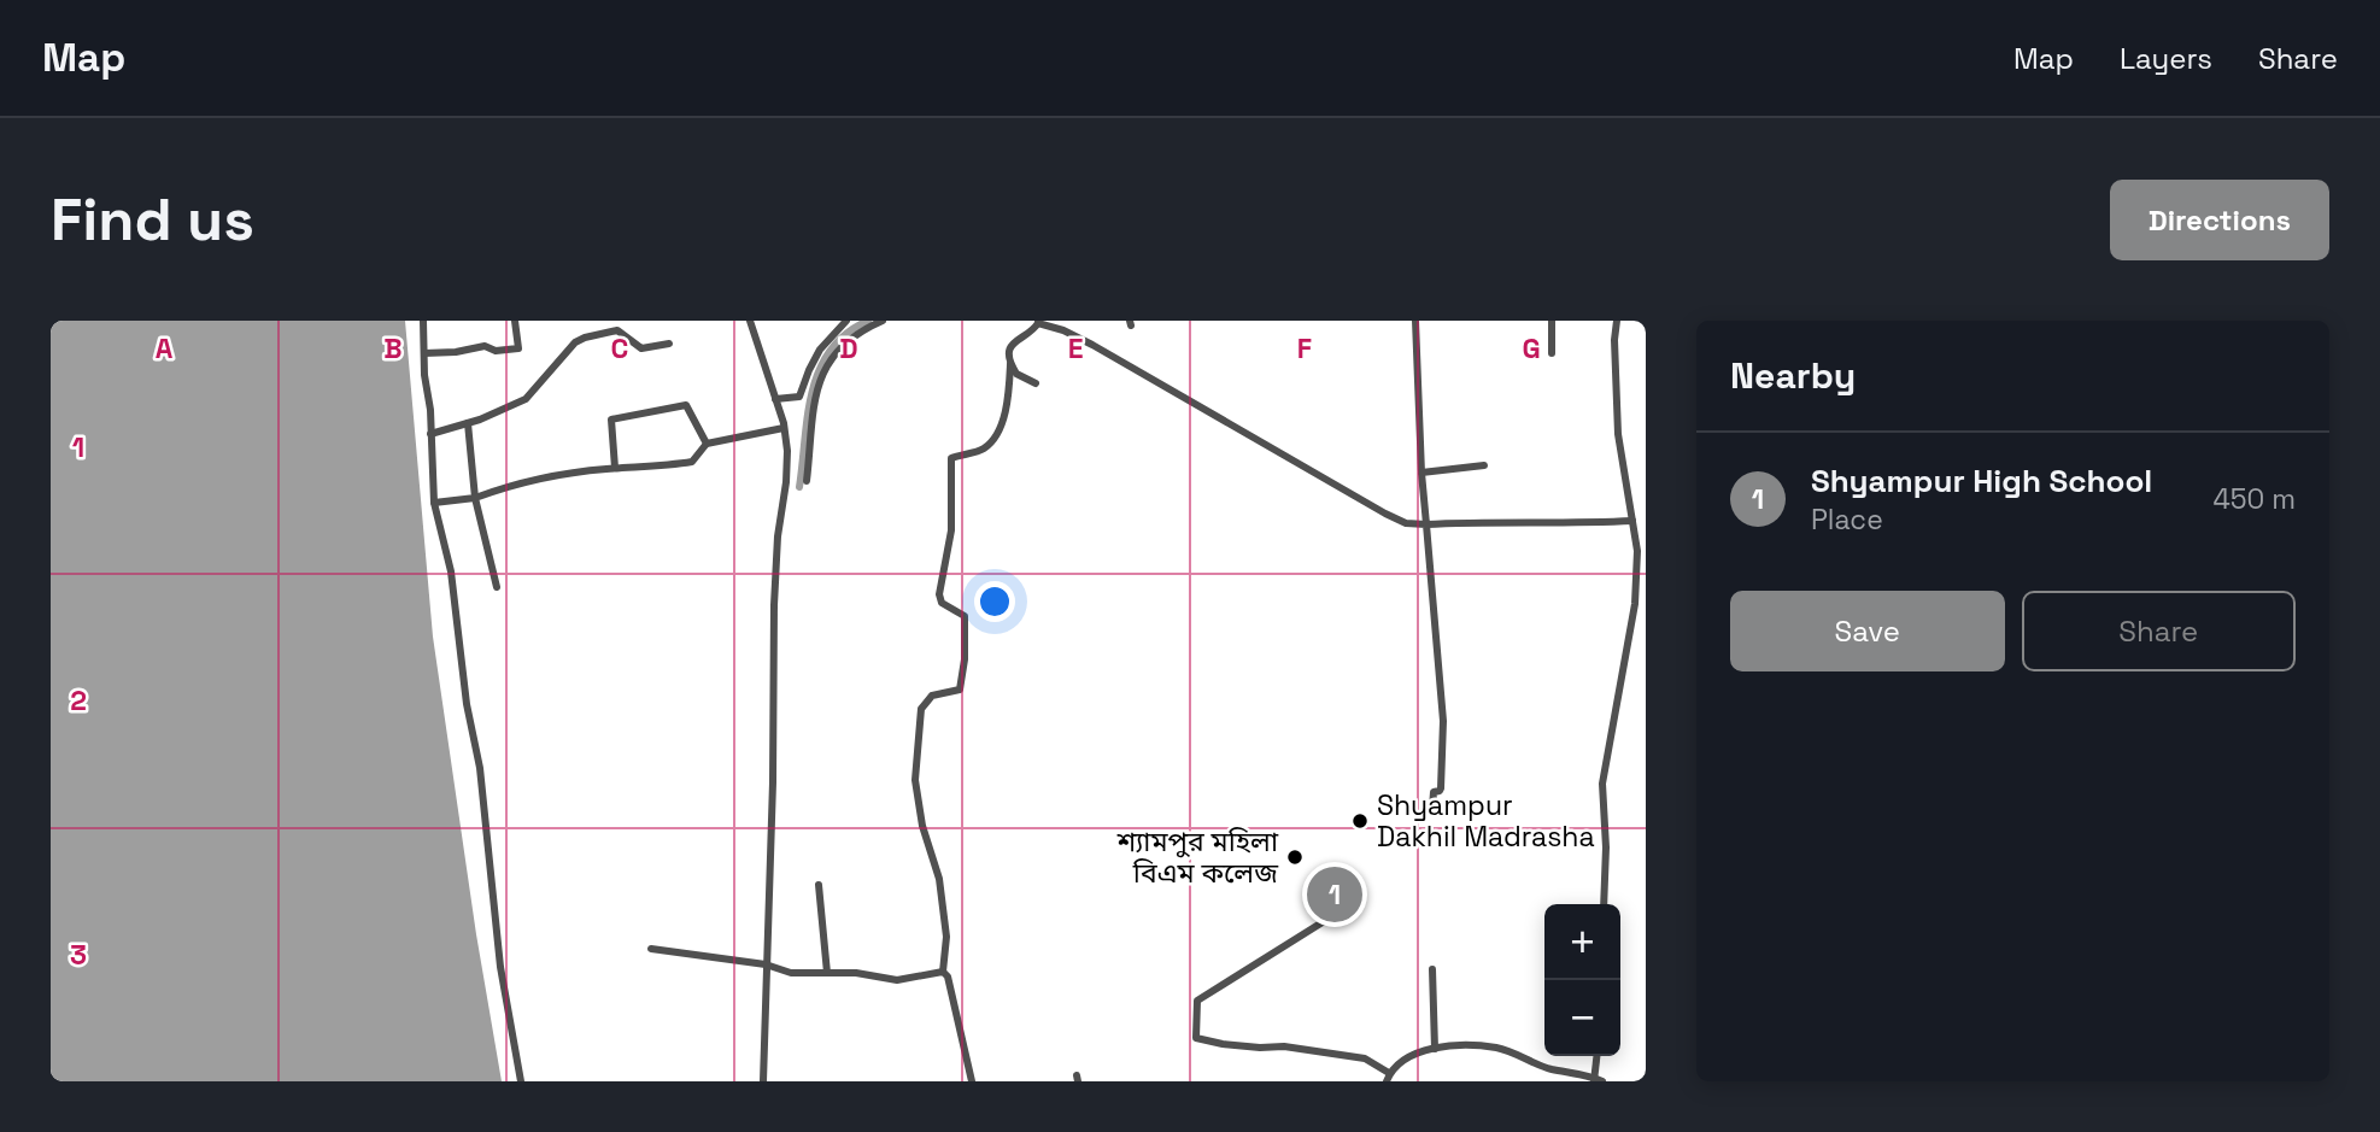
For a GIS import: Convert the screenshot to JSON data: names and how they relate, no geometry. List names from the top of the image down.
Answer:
{
  "places": ["Shyampur Dakhil Madrasha", "শ্যামপুর মহিলা বিএম কলেজ"],
  "page": {
    "header": "Map",
    "nav": ["Map", "Layers", "Share"],
    "buttons": [
      "Directions",
      ["Save", "Share"]
    ],
    "title": "Find us",
    "heading": "Nearby",
    "list": [
      {
        "mark": "1",
        "name": "Shyampur High School",
        "note": "Place",
        "value": "450 m"
      }
    ],
    "pins": "1",
    "map_buttons": ["+", "−"]
  },
  "grid": {
    "columns": [
      "A",
      "B",
      "C",
      "D",
      "E",
      "F",
      "G"
    ],
    "rows": ["1", "2", "3"]
  }
}
